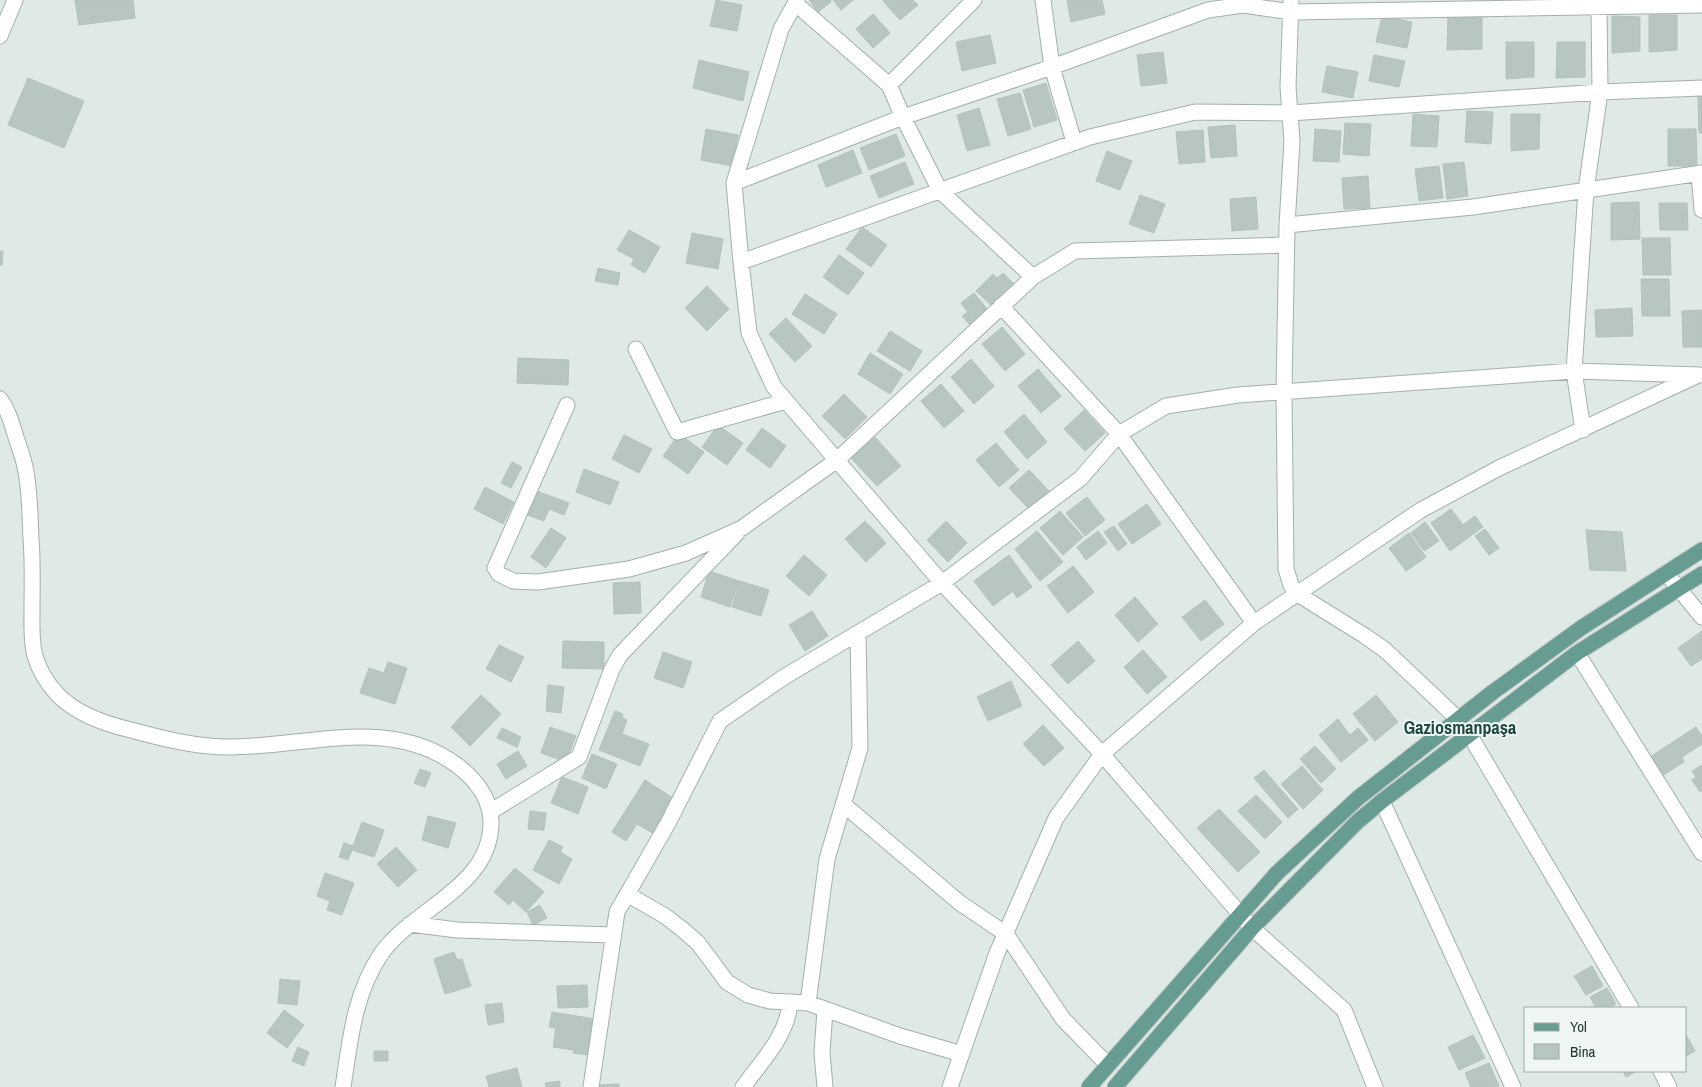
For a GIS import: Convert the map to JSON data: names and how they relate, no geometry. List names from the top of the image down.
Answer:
{
  "districts": ["Gaziosmanpaşa"],
  "legend": ["Yol", "Bina"]
}
